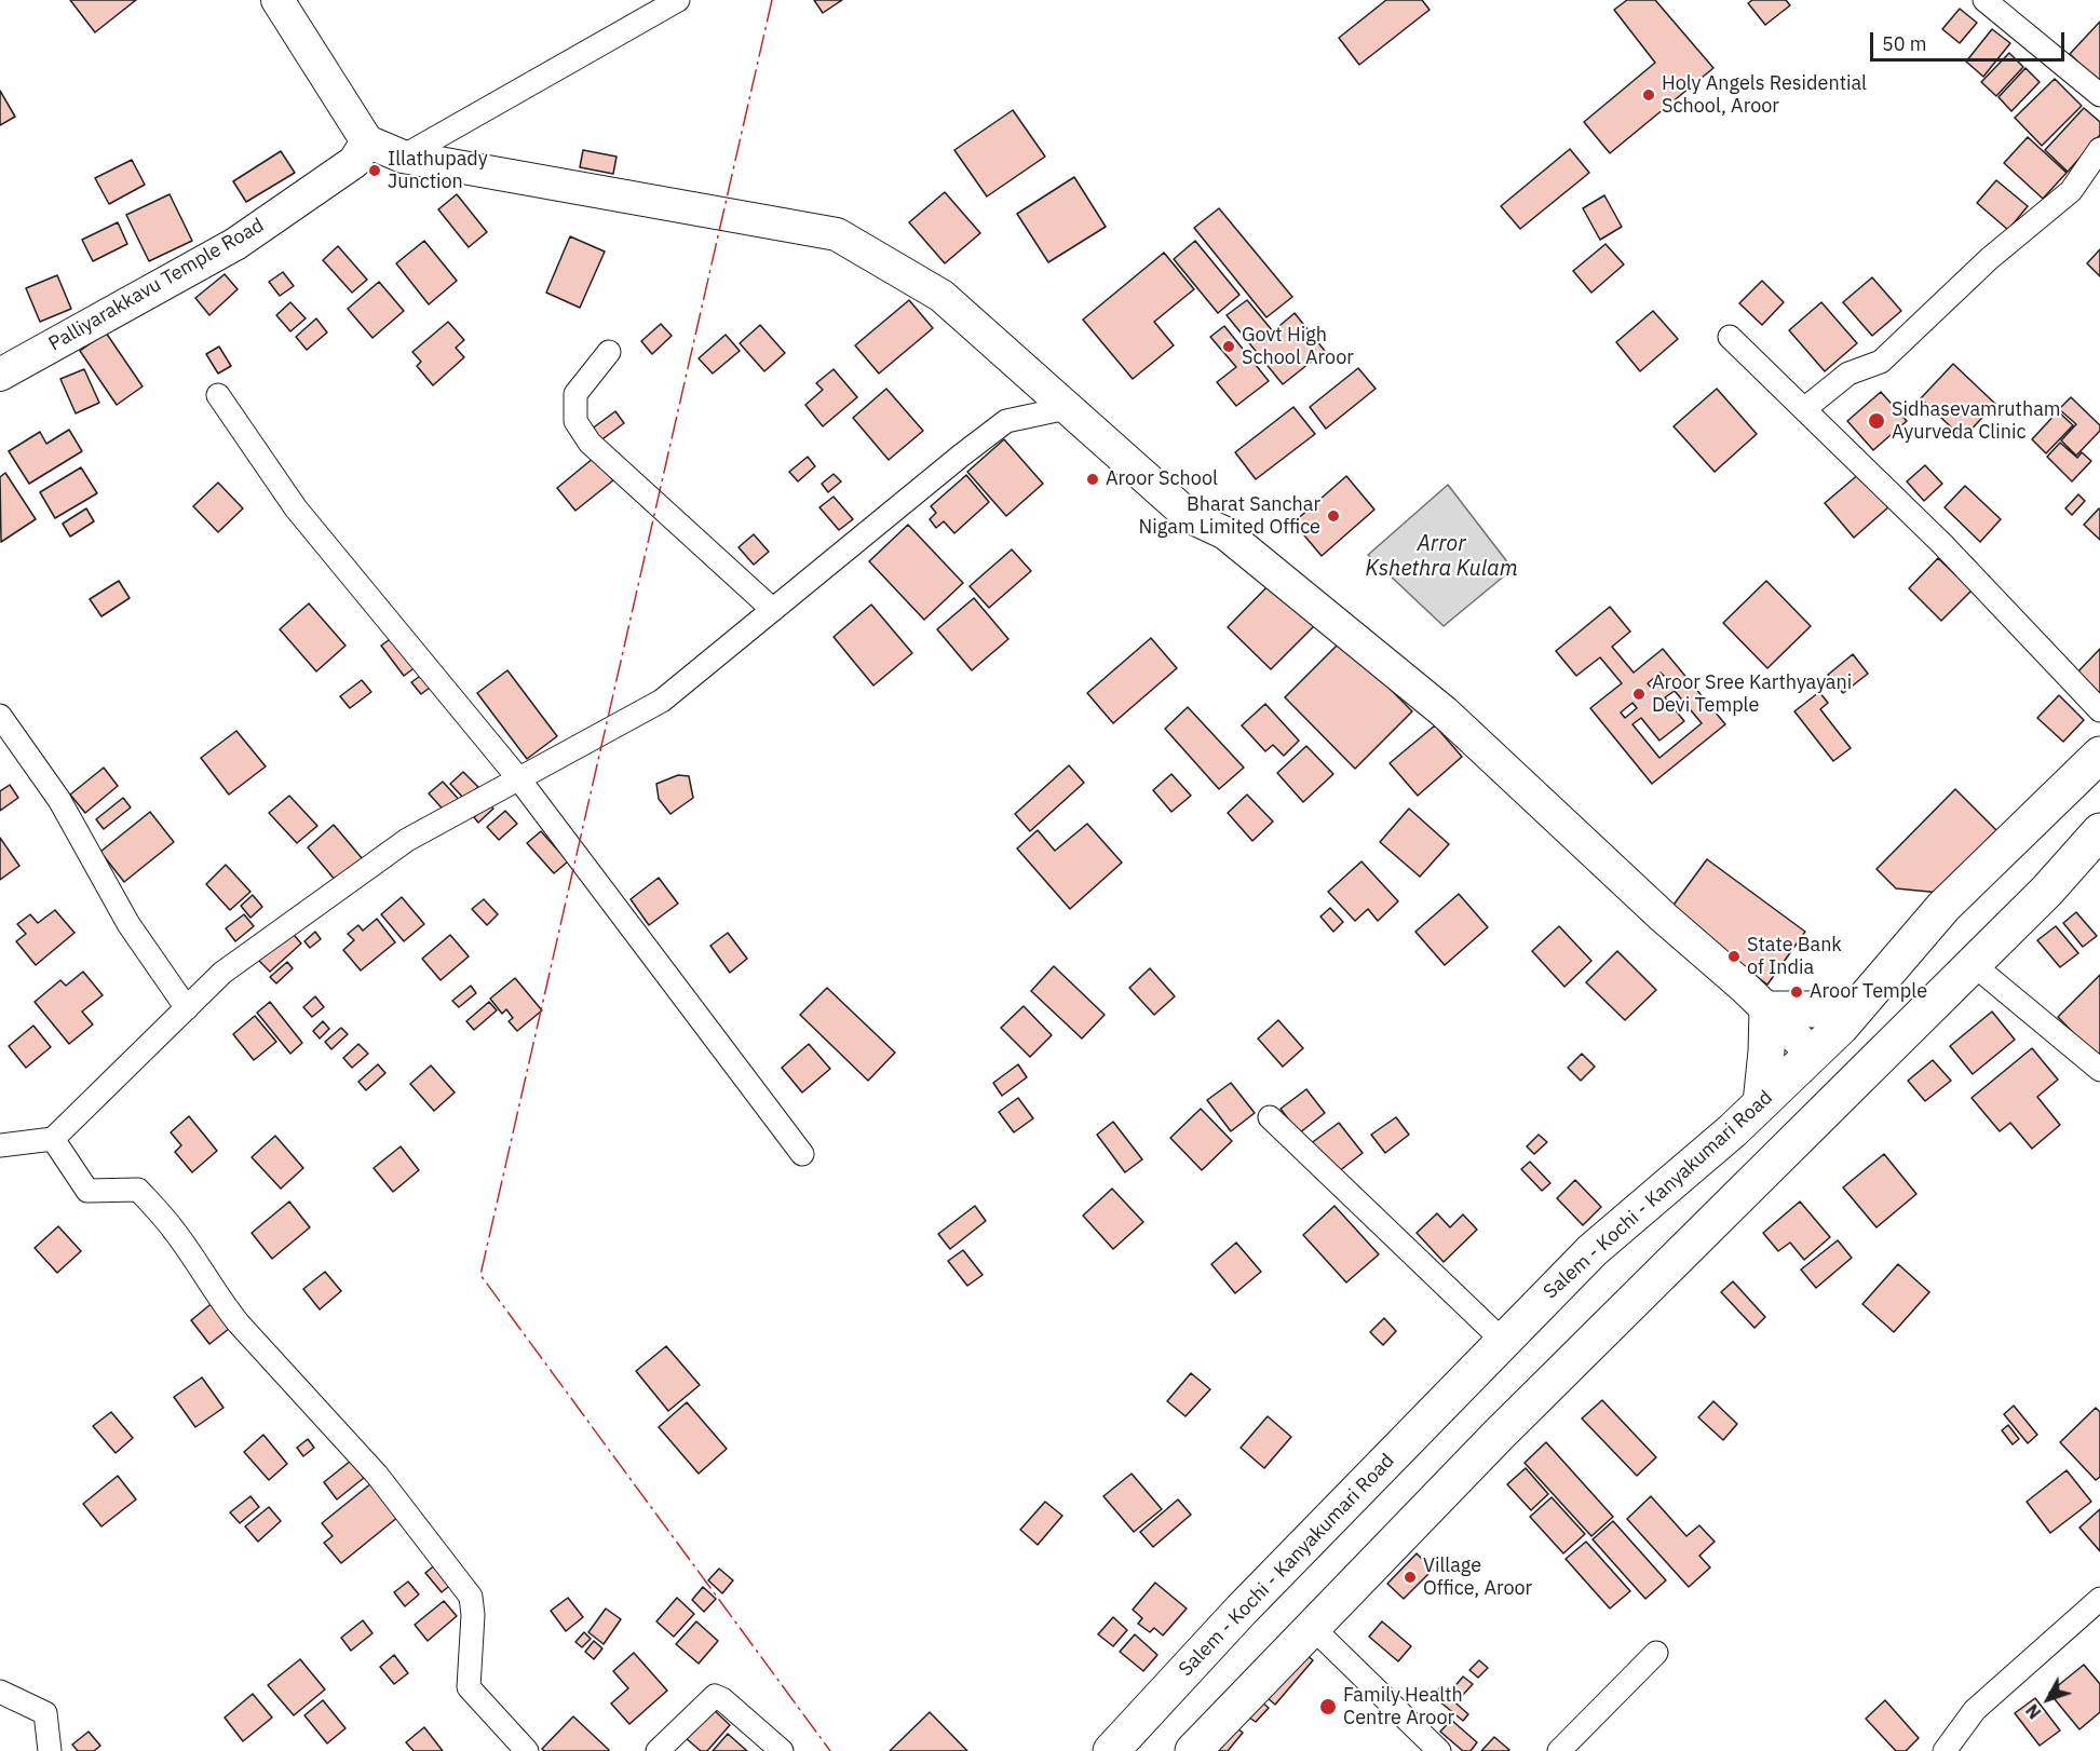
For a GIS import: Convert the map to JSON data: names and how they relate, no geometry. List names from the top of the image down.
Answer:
{
  "streets": {
    "highway": ["Salem - Kochi - Kanyakumari Road"],
    "main road": ["Palliyarakkavu Temple Road"]
  },
  "water": ["Arror Kshethra Kulam"],
  "places": [
    "Holy Angels Residential School, Aroor",
    "Illathupady Junction",
    "Govt High School Aroor",
    "Sidhasevamrutham Ayurveda Clinic",
    "Aroor School",
    "Bharat Sanchar Nigam Limited Office",
    "Aroor Sree Karthyayani Devi Temple",
    "State Bank of India",
    "Aroor Temple",
    "Village Office, Aroor",
    "Family Health Centre Aroor"
  ],
  "scale_bar": "50 m",
  "north": "bottom left"
}
